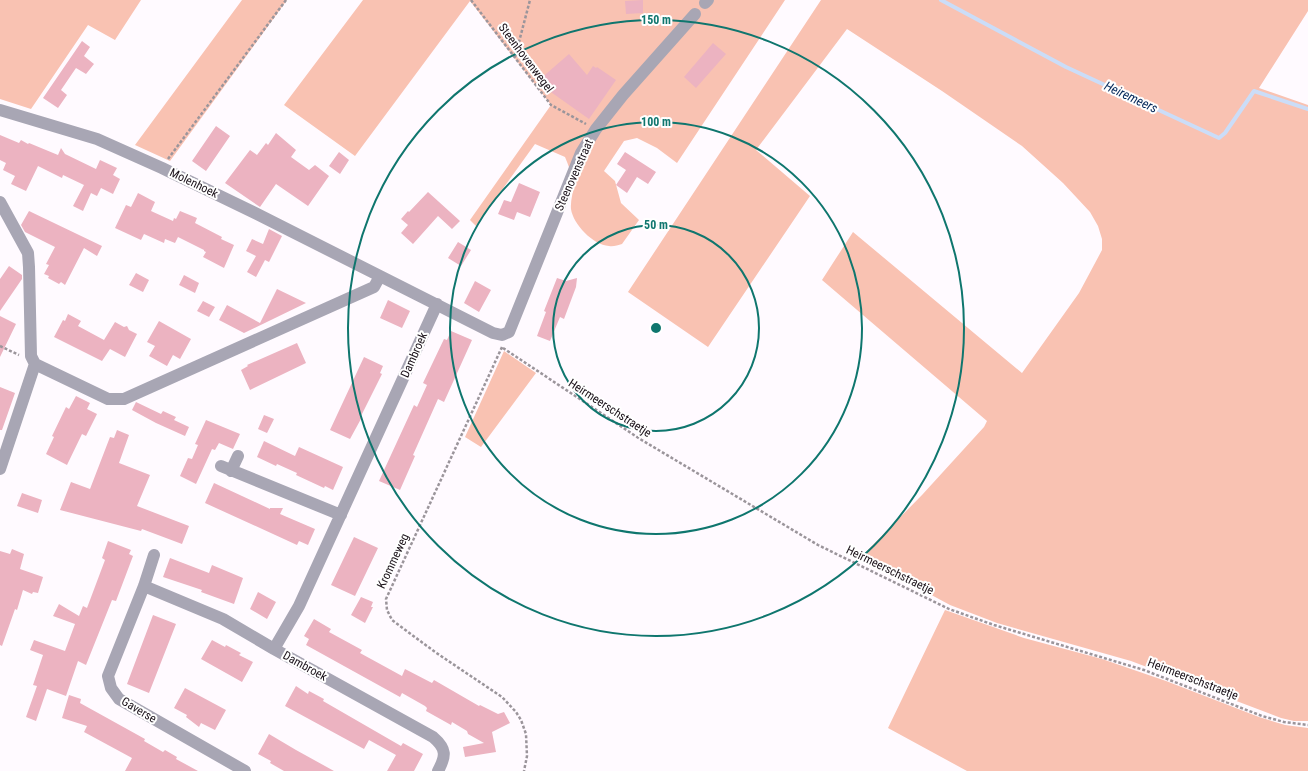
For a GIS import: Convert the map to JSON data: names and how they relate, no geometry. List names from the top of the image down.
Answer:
{
  "streets": {
    "street": [
      "Steenovenstraat",
      "Molenhoek",
      "Dambroek",
      "Gaverse"
    ],
    "path": ["Steenhovenwegel", "Heirmeerschstraetje", "Krommeweg"]
  },
  "crossings": [
    ["Steenhovenwegel", "Steenovenstraat"],
    ["Steenovenstraat", "Molenhoek"],
    ["Steenovenstraat", "Krommeweg"],
    ["Molenhoek", "Dambroek"],
    ["Molenhoek", "Krommeweg"],
    ["Heirmeerschstraetje", "Krommeweg"]
  ],
  "water": ["Heiremeers"],
  "rings": ["150 m", "100 m", "50 m"]
}
